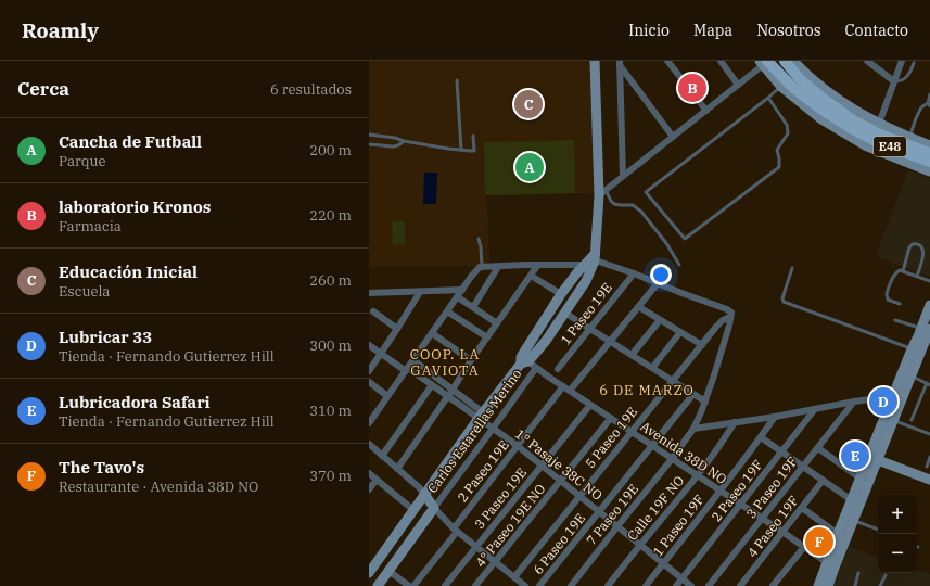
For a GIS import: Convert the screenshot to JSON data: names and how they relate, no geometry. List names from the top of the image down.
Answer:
{
  "streets": {
    "main road": ["E48"],
    "street": [
      "1 Paseo 19E",
      "Carlos Estarellas Merino",
      "5 Paseo 19E",
      "Avenida 38D NO",
      "1° Pasaje 38C NO",
      "2 Paseo 19E",
      "3 Paseo 19F",
      "2 Paseo 19F",
      "3 Paseo 19E",
      "Calle 19F NO",
      "7 Paseo 19E",
      "4° Paseo 19E NO",
      "1 Paseo 19F",
      "4 Paseo 19F",
      "6 Paseo 19E"
    ]
  },
  "crossings": [
    ["Carlos Estarellas Merino", "Avenida 38D NO"],
    ["Carlos Estarellas Merino", "1° Pasaje 38C NO"],
    ["5 Paseo 19E", "Avenida 38D NO"],
    ["5 Paseo 19E", "1° Pasaje 38C NO"],
    ["5 Paseo 19E", "7 Paseo 19E"],
    ["Avenida 38D NO", "2 Paseo 19E"],
    ["Avenida 38D NO", "3 Paseo 19F"],
    ["Avenida 38D NO", "2 Paseo 19F"],
    ["Avenida 38D NO", "3 Paseo 19E"],
    ["Avenida 38D NO", "Calle 19F NO"],
    ["Avenida 38D NO", "7 Paseo 19E"],
    ["Avenida 38D NO", "4° Paseo 19E NO"],
    ["Avenida 38D NO", "1 Paseo 19F"],
    ["Avenida 38D NO", "4 Paseo 19F"],
    ["Avenida 38D NO", "6 Paseo 19E"],
    ["1° Pasaje 38C NO", "2 Paseo 19E"],
    ["1° Pasaje 38C NO", "2 Paseo 19F"],
    ["1° Pasaje 38C NO", "3 Paseo 19E"],
    ["1° Pasaje 38C NO", "Calle 19F NO"],
    ["1° Pasaje 38C NO", "7 Paseo 19E"],
    ["1° Pasaje 38C NO", "4° Paseo 19E NO"],
    ["1° Pasaje 38C NO", "1 Paseo 19F"],
    ["1° Pasaje 38C NO", "6 Paseo 19E"]
  ],
  "districts": ["COOP. LA GAVIOTA", "6 DE MARZO"],
  "page": {
    "header": "Roamly",
    "nav": [
      "Inicio",
      "Mapa",
      "Nosotros",
      "Contacto"
    ],
    "heading": ["Cerca", "6 resultados"],
    "pins": [
      "B",
      "C",
      "A",
      "D",
      "E",
      "F"
    ],
    "list": [
      {
        "mark": "A",
        "name": "Cancha de Futball",
        "note": "Parque",
        "value": "200 m"
      },
      {
        "mark": "B",
        "name": "laboratorio Kronos",
        "note": "Farmacia",
        "value": "220 m"
      },
      {
        "mark": "C",
        "name": "Educación Inicial",
        "note": "Escuela",
        "value": "260 m"
      },
      {
        "mark": "D",
        "name": "Lubricar 33",
        "note": "Tienda · Fernando Gutierrez Hill",
        "value": "300 m"
      },
      {
        "mark": "E",
        "name": "Lubricadora Safari",
        "note": "Tienda · Fernando Gutierrez Hill",
        "value": "310 m"
      },
      {
        "mark": "F",
        "name": "The Tavo's",
        "note": "Restaurante · Avenida 38D NO",
        "value": "370 m"
      }
    ],
    "map_buttons": ["+", "−"]
  }
}
